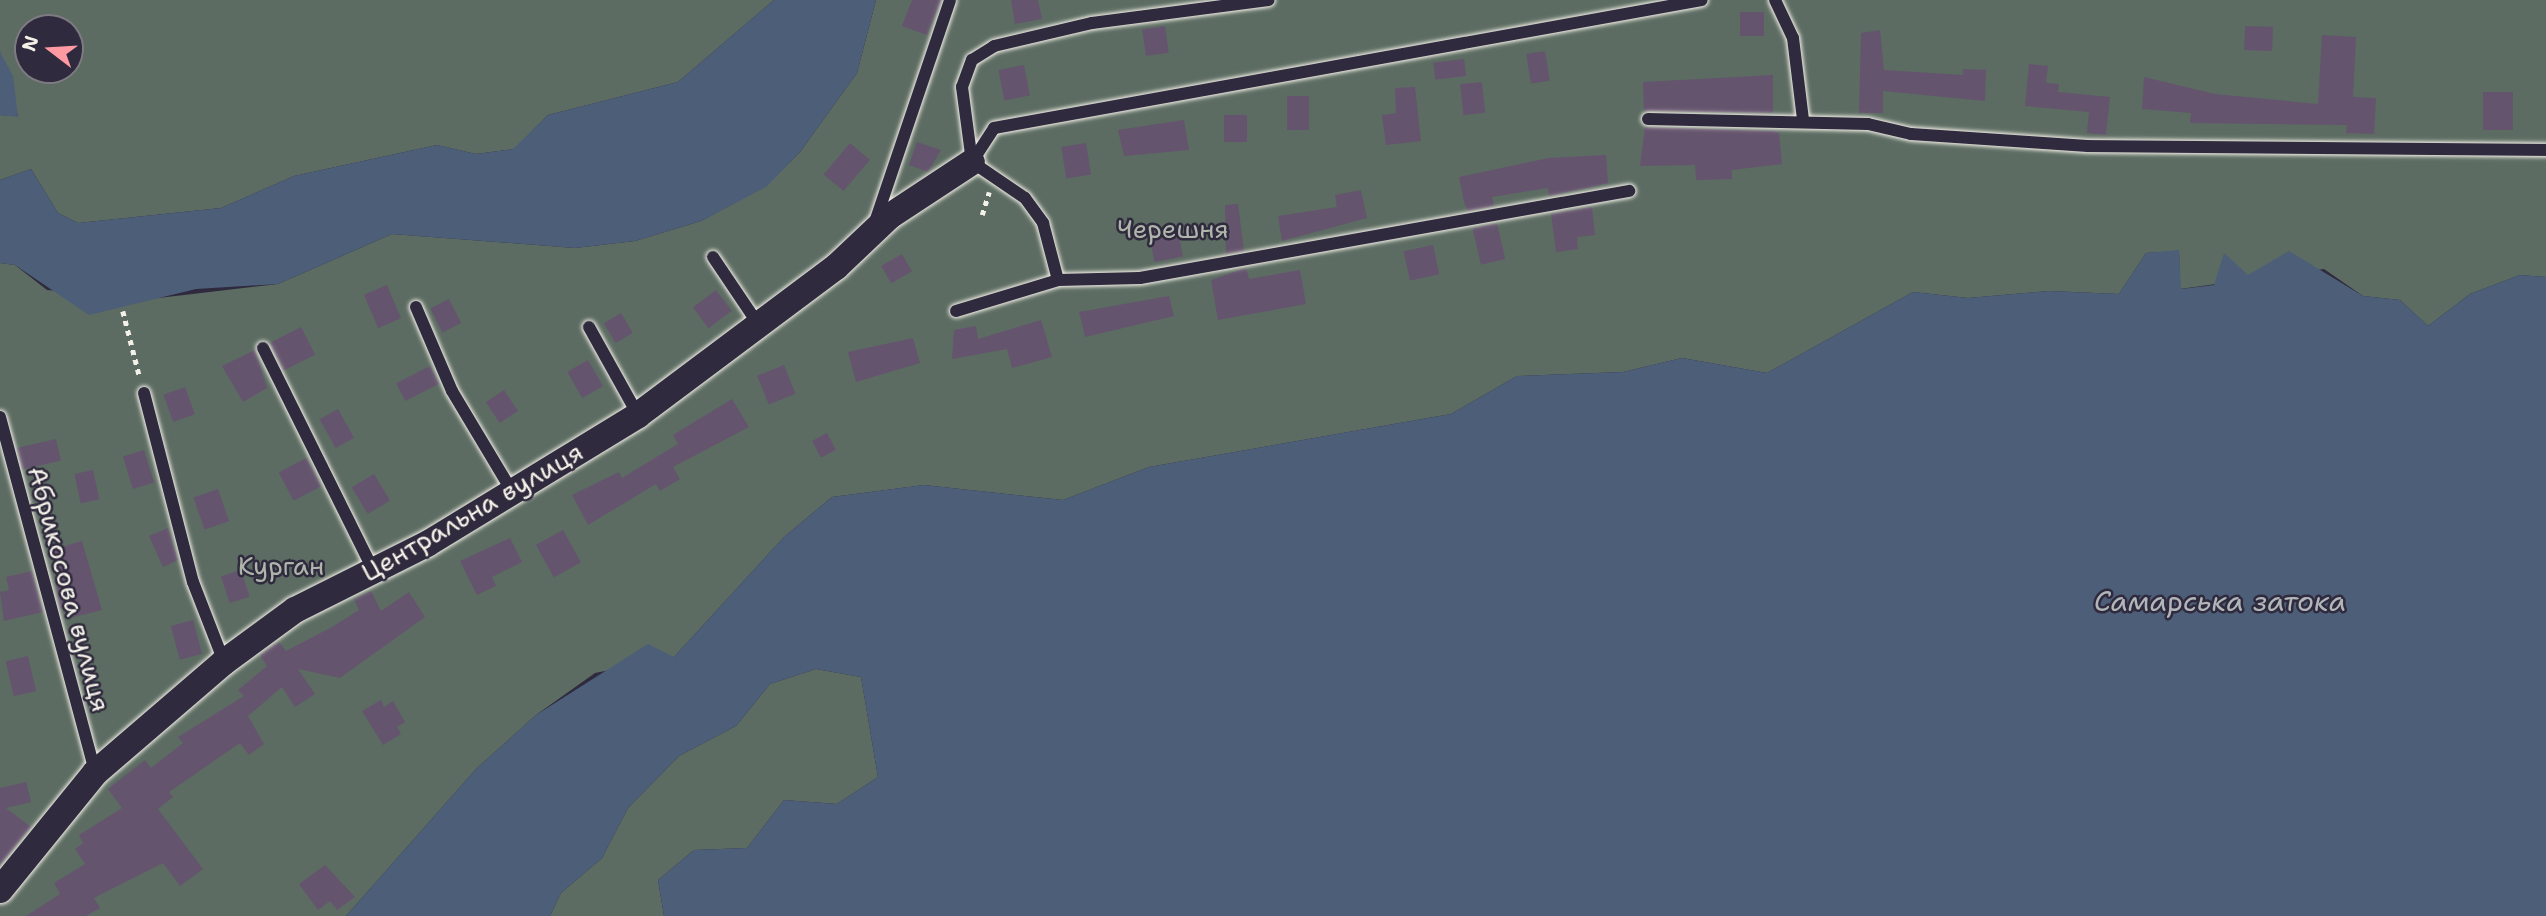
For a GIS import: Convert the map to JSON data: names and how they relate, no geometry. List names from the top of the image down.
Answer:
{
  "streets": {
    "street": ["Центральна вулиця"],
    "lane": ["Абрикосова вулиця"]
  },
  "crossings": [
    ["Центральна вулиця", "Абрикосова вулиця"]
  ],
  "water": ["Самарська затока"],
  "parks": ["Черешня", "Курган"],
  "north": "left"
}
